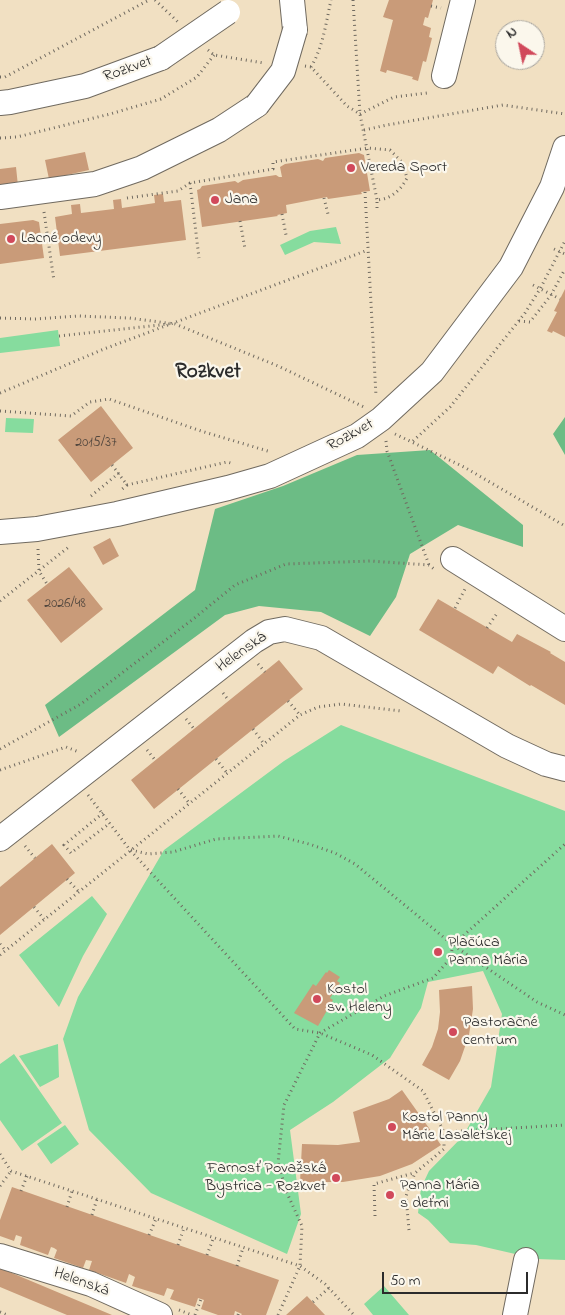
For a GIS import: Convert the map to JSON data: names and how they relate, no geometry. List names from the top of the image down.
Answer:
{
  "streets": {
    "street": ["Rozkvet", "Helenská"]
  },
  "districts": ["Rozkvet"],
  "places": [
    "Vereda Sport",
    "Jana",
    "Lacné odevy",
    "Plačúca Panna Mária",
    "Kostol sv. Heleny",
    "Pastoračné centrum",
    "Kostol Panny Márie Lasaletskej",
    "Farnosť Považská Bystrica - Rozkvet",
    "Panna Mária s deťmi"
  ],
  "house_numbers": ["2015/37", "2026/48"],
  "scale_bar": "50 m",
  "north": "top left"
}
